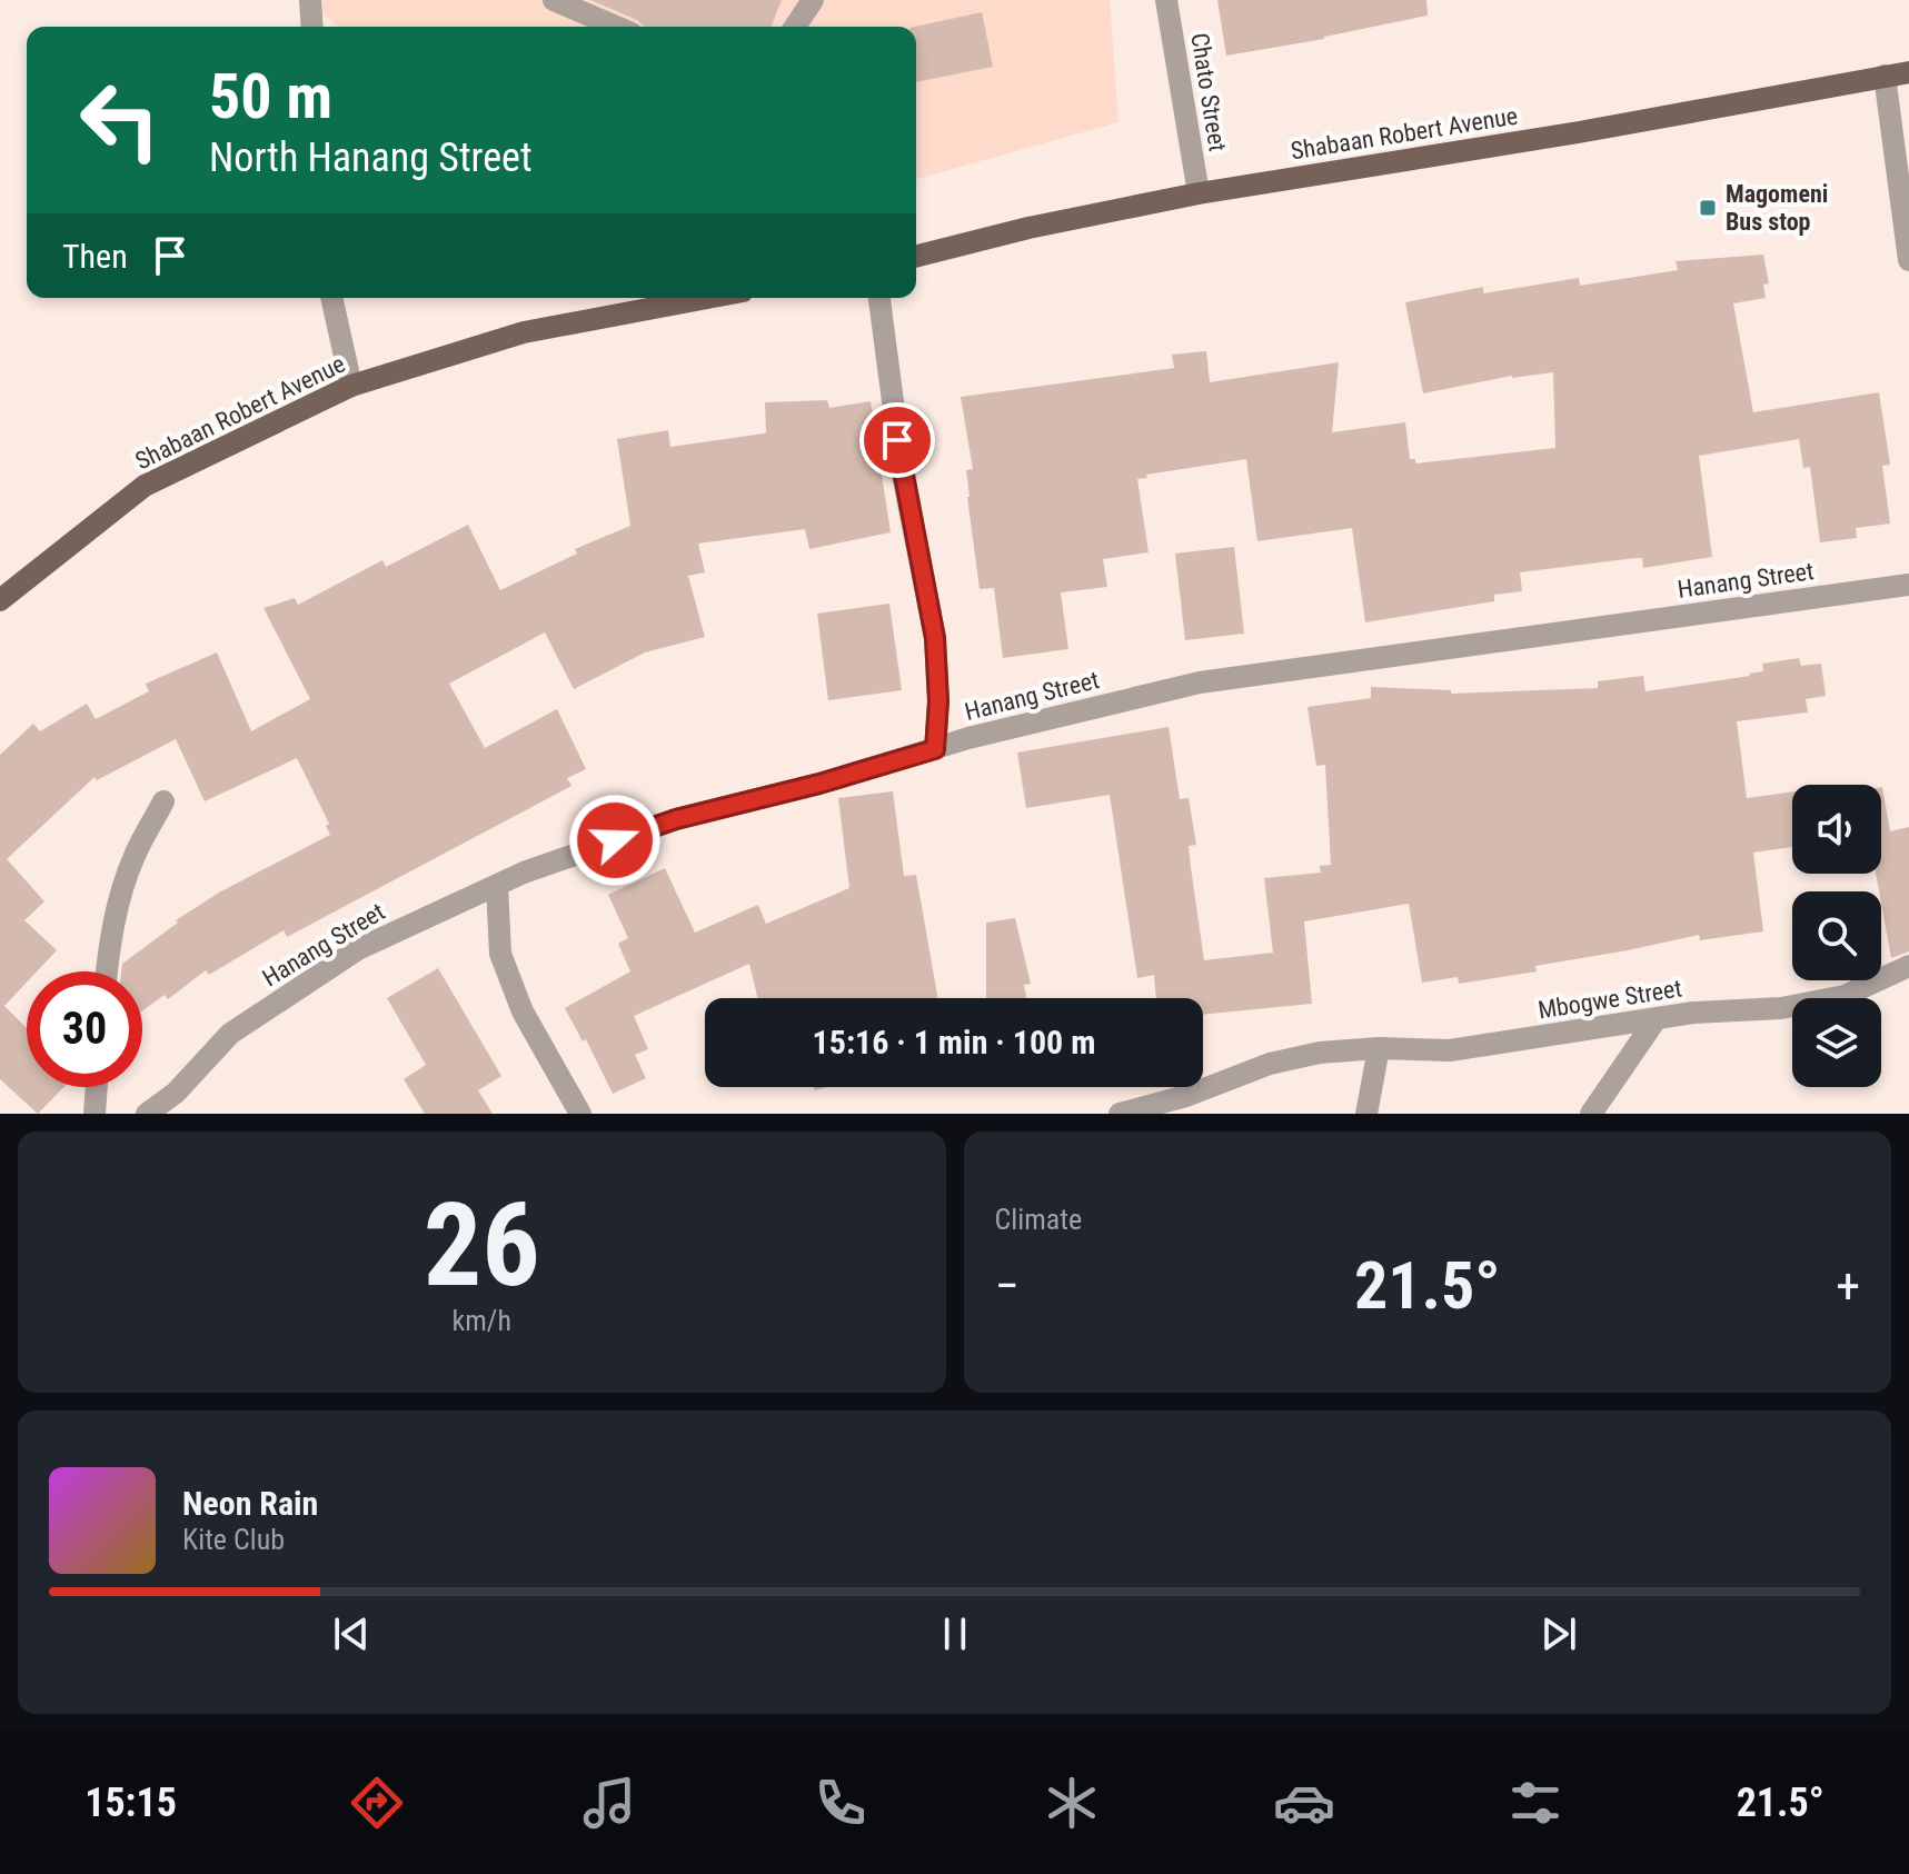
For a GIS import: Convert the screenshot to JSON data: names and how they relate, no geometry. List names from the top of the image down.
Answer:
{
  "streets": {
    "main road": ["Shabaan Robert Avenue"],
    "street": ["Chato Street", "Hanang Street", "Mbogwe Street"]
  },
  "crossings": [
    ["Chato Street", "Shabaan Robert Avenue"]
  ],
  "places": {
    "transit": ["Magomeni Bus stop"]
  },
  "page": {
    "turn": ["50 m", "North Hanang Street"],
    "then": "Then",
    "limit": "30",
    "trip": "15:16 · 1 min · 100 m",
    "tile": [
      ["26", "km/h"],
      "Climate"
    ],
    "heat": ["−", "21.5°", "+"],
    "song": ["Neon Rain", "Kite Club"],
    "tabs": ["15:15", "21.5°"]
  }
}
